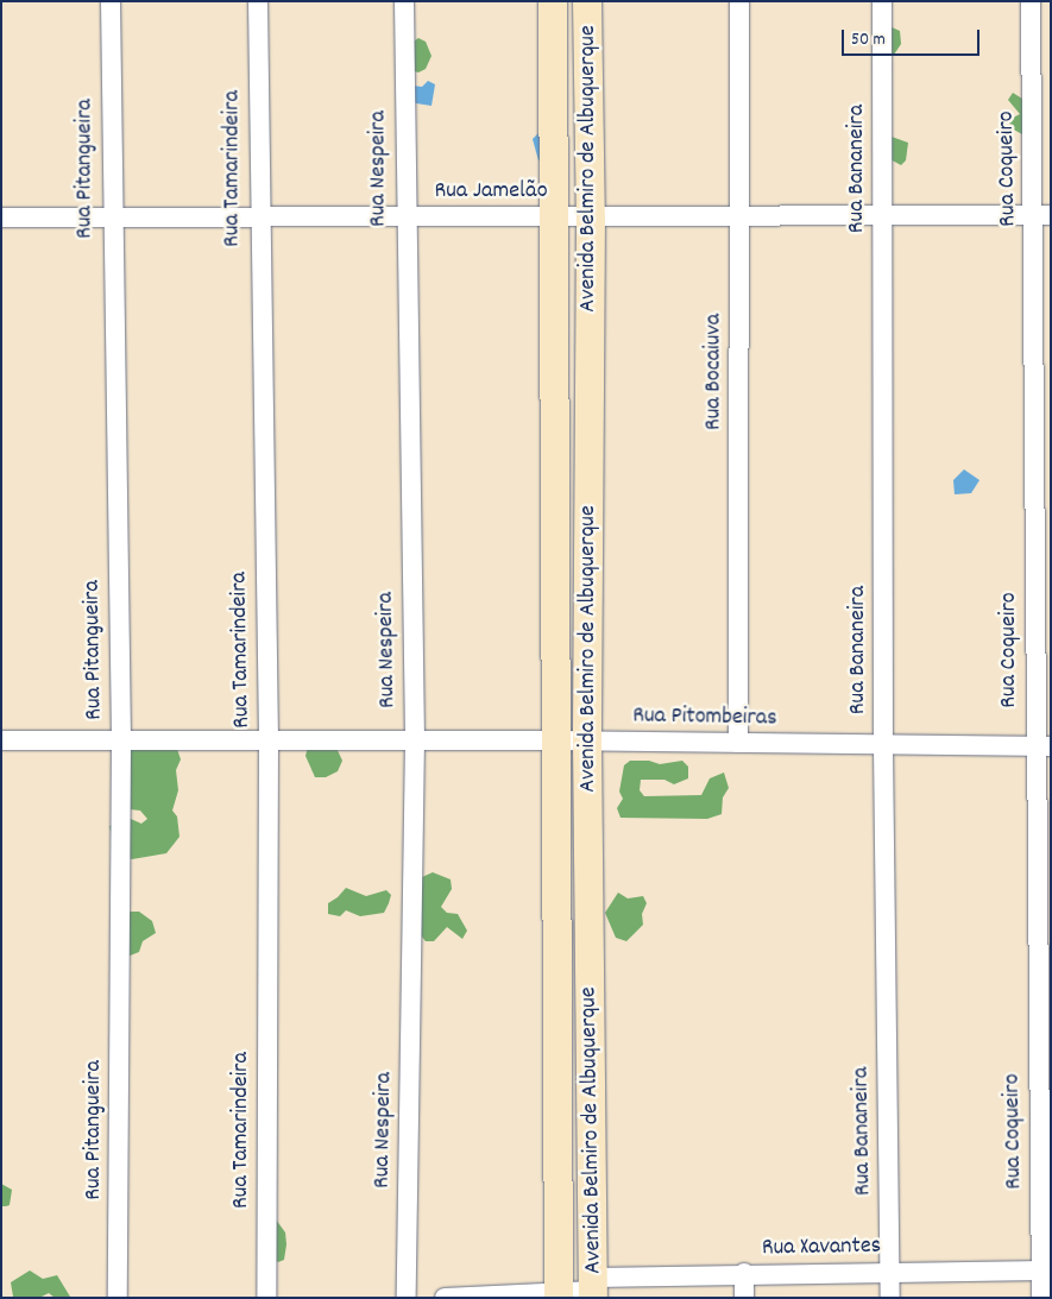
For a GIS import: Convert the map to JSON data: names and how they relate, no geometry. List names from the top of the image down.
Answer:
{
  "streets": {
    "main road": ["Avenida Belmiro de Albuquerque"],
    "street": [
      "Rua Pitangueira",
      "Rua Tamarindeira",
      "Rua Nespeira",
      "Rua Bananeira",
      "Rua Coqueiro",
      "Rua Jamelão",
      "Rua Bocaiuva",
      "Rua Pitombeiras",
      "Rua Xavantes"
    ]
  },
  "crossings": [
    ["Rua Pitangueira", "Rua Jamelão"],
    ["Rua Pitangueira", "Rua Pitombeiras"],
    ["Rua Tamarindeira", "Rua Jamelão"],
    ["Rua Tamarindeira", "Rua Pitombeiras"],
    ["Rua Nespeira", "Rua Jamelão"],
    ["Rua Nespeira", "Rua Pitombeiras"],
    ["Avenida Belmiro de Albuquerque", "Rua Jamelão"],
    ["Avenida Belmiro de Albuquerque", "Rua Pitombeiras"],
    ["Avenida Belmiro de Albuquerque", "Rua Xavantes"],
    ["Rua Bananeira", "Rua Jamelão"],
    ["Rua Bananeira", "Rua Pitombeiras"],
    ["Rua Bananeira", "Rua Xavantes"],
    ["Rua Coqueiro", "Rua Jamelão"],
    ["Rua Coqueiro", "Rua Pitombeiras"],
    ["Rua Coqueiro", "Rua Xavantes"],
    ["Rua Jamelão", "Rua Bocaiuva"],
    ["Rua Bocaiuva", "Rua Pitombeiras"]
  ],
  "scale_bar": "50 m"
}
